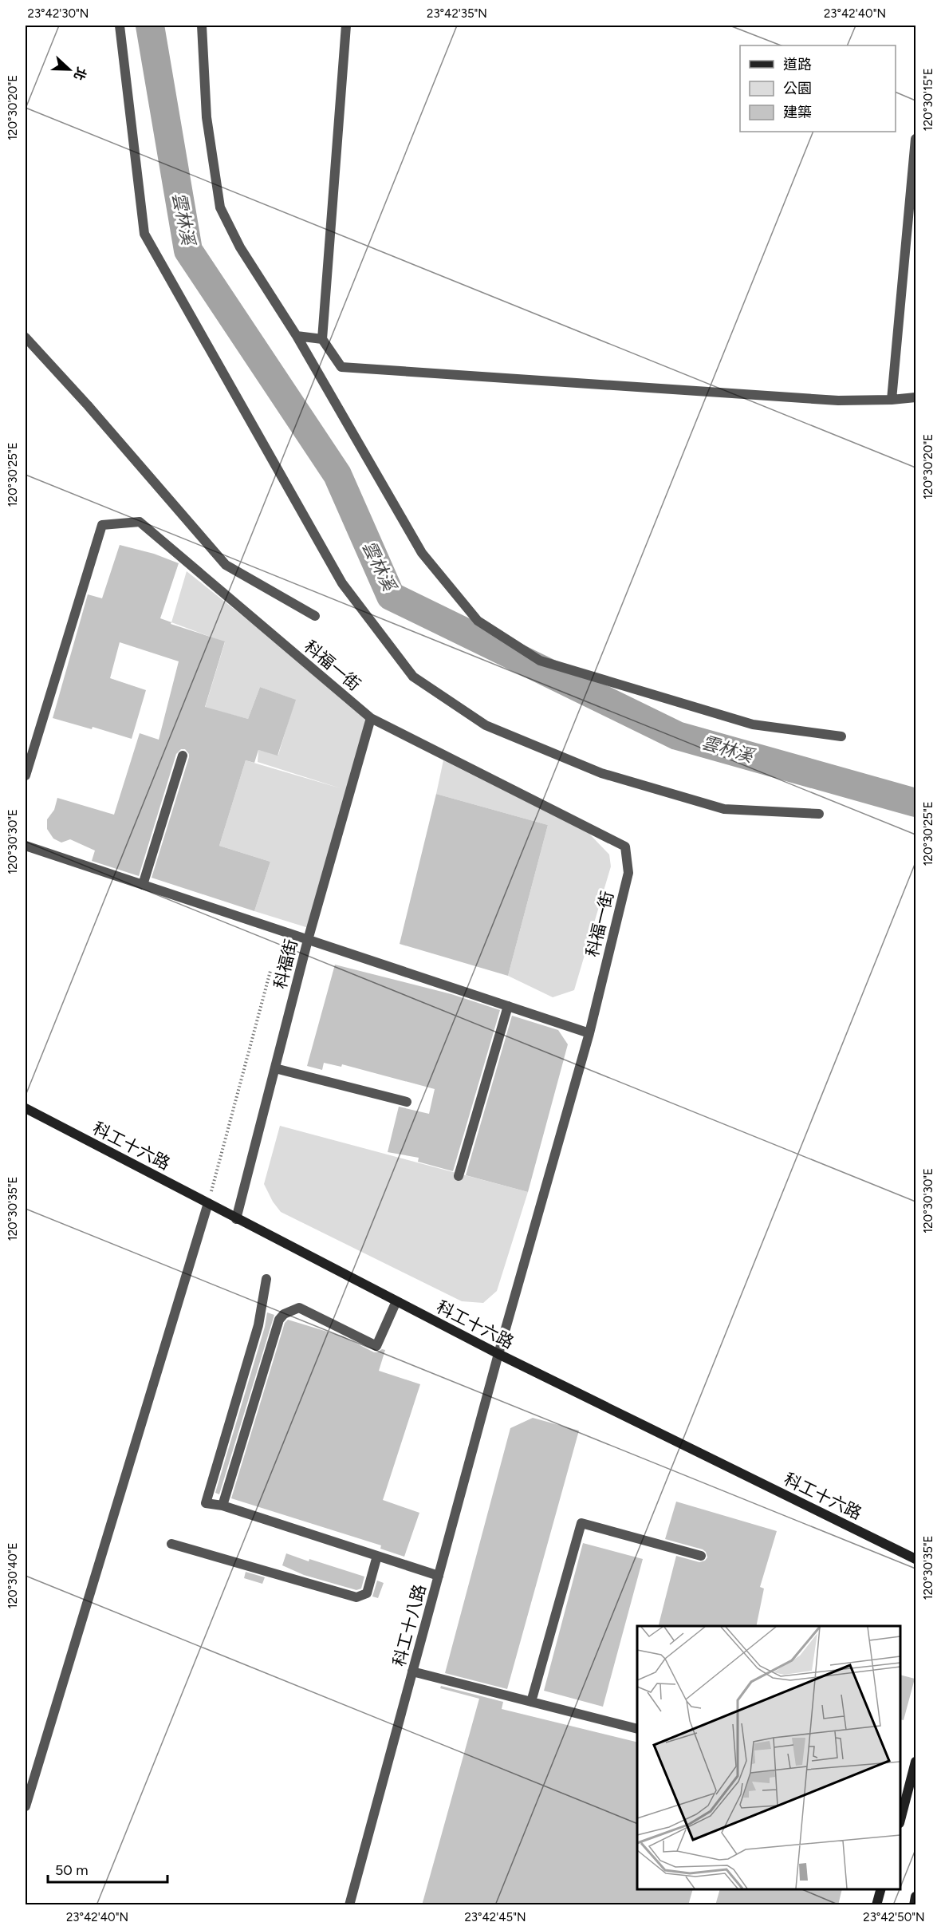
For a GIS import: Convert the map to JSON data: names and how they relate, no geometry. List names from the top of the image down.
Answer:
{
  "streets": {
    "street": [
      "科福一街",
      "科福街",
      "科工十六路",
      "科工十八路"
    ]
  },
  "crossings": [
    ["科福一街", "科福街"],
    ["科福一街", "科工十六路"],
    ["科福一街", "科工十八路"],
    ["科福街", "科工十六路"],
    ["科工十六路", "科工十八路"]
  ],
  "water": ["雲林溪"],
  "legend": ["道路", "公園", "建築"],
  "scale_bar": "50 m",
  "north": "right",
  "coordinates": [
    "23°42'30\"N",
    "23°42'35\"N",
    "23°42'40\"N",
    "120°30'15\"E",
    "120°30'20\"E",
    "120°30'25\"E",
    "120°30'30\"E",
    "120°30'35\"E",
    "120°30'40\"E",
    "23°42'45\"N",
    "23°42'50\"N"
  ]
}
